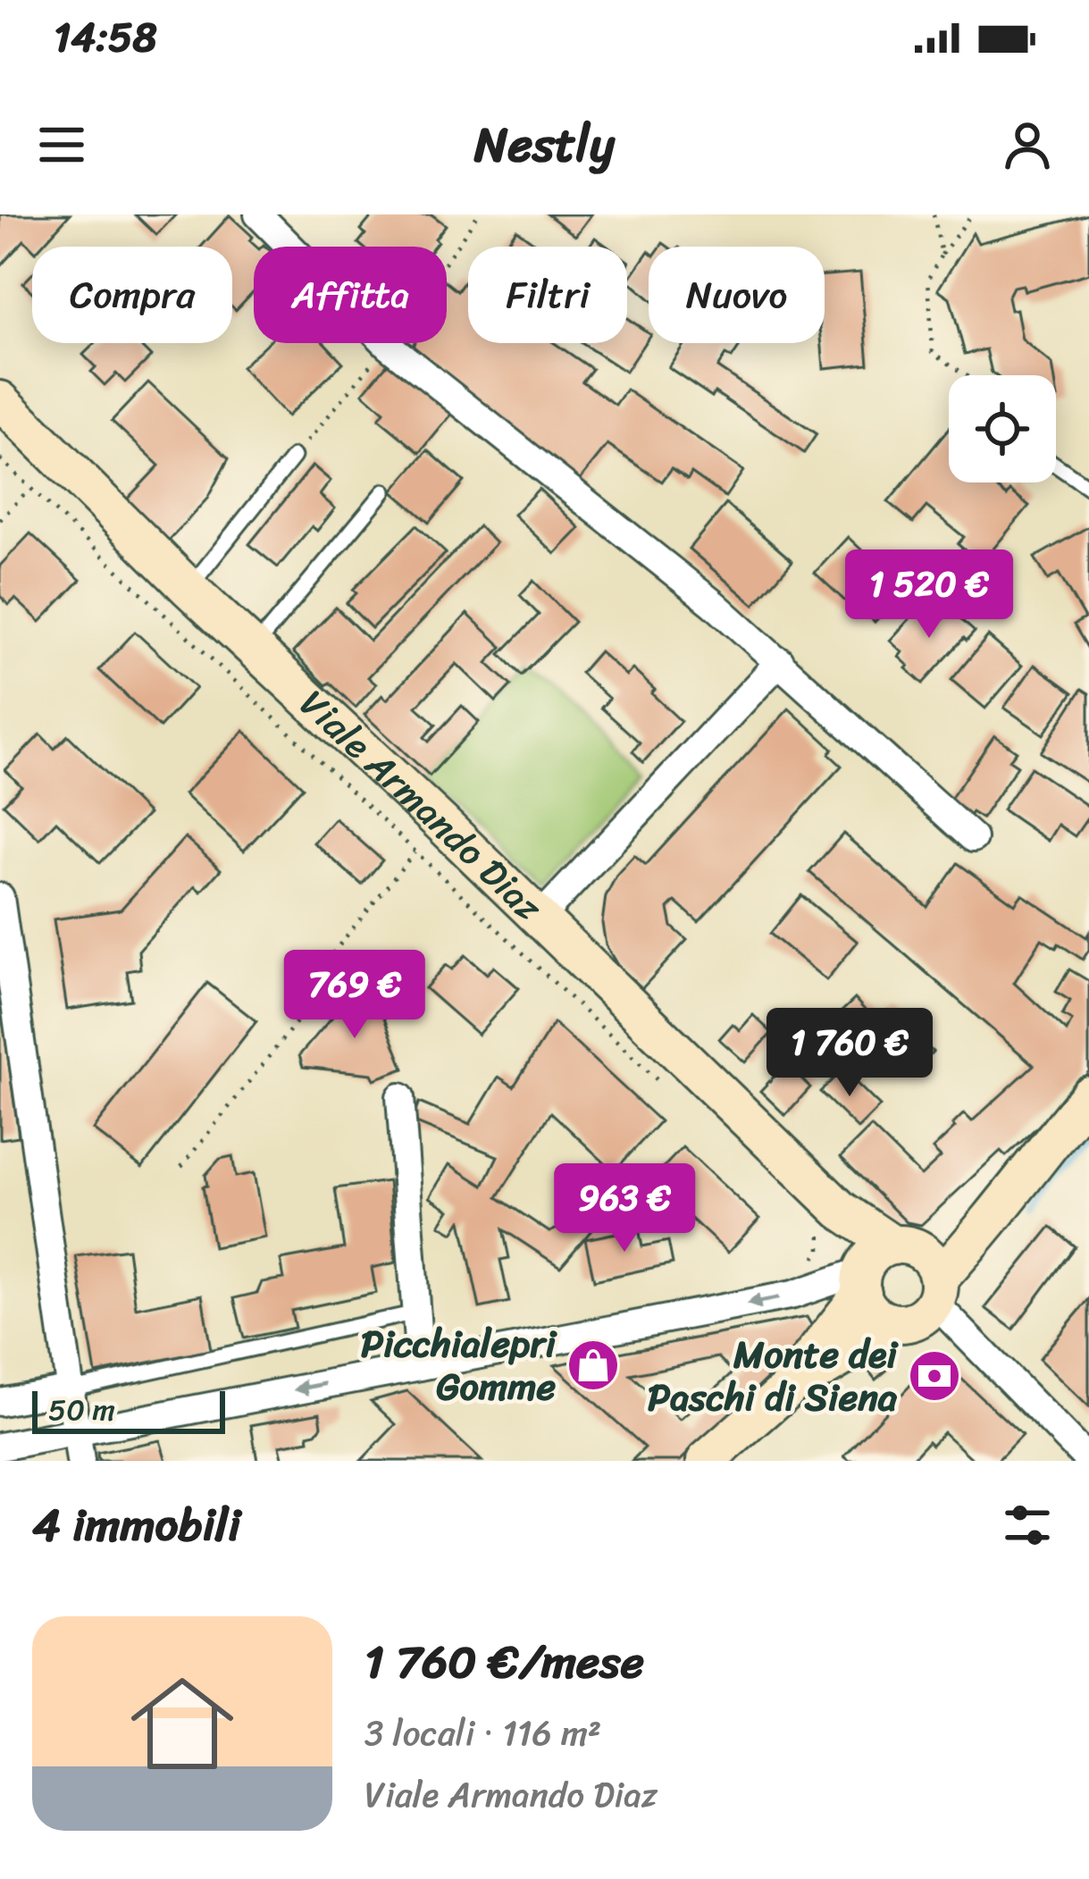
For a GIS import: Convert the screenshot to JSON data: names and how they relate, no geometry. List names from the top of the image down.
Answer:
{
  "streets": {
    "street": ["Viale Armando Diaz"]
  },
  "places": {
    "shop": ["Picchialepri Gomme"],
    "bank": ["Monte dei Paschi di Siena"]
  },
  "scale_bar": "50 m",
  "page": {
    "status": "14:58",
    "header": "Nestly",
    "chip": [
      "Compra",
      "Affitta",
      "Filtri",
      "Nuovo"
    ],
    "price": [
      "1 520 €",
      "769 €",
      "1 760 €",
      "963 €"
    ],
    "scale": "50 m",
    "heading": "4 immobili",
    "list": [
      {
        "name": "1 760 €/mese",
        "note": "3 locali · 116 m² · Viale Armando Diaz"
      }
    ]
  }
}
